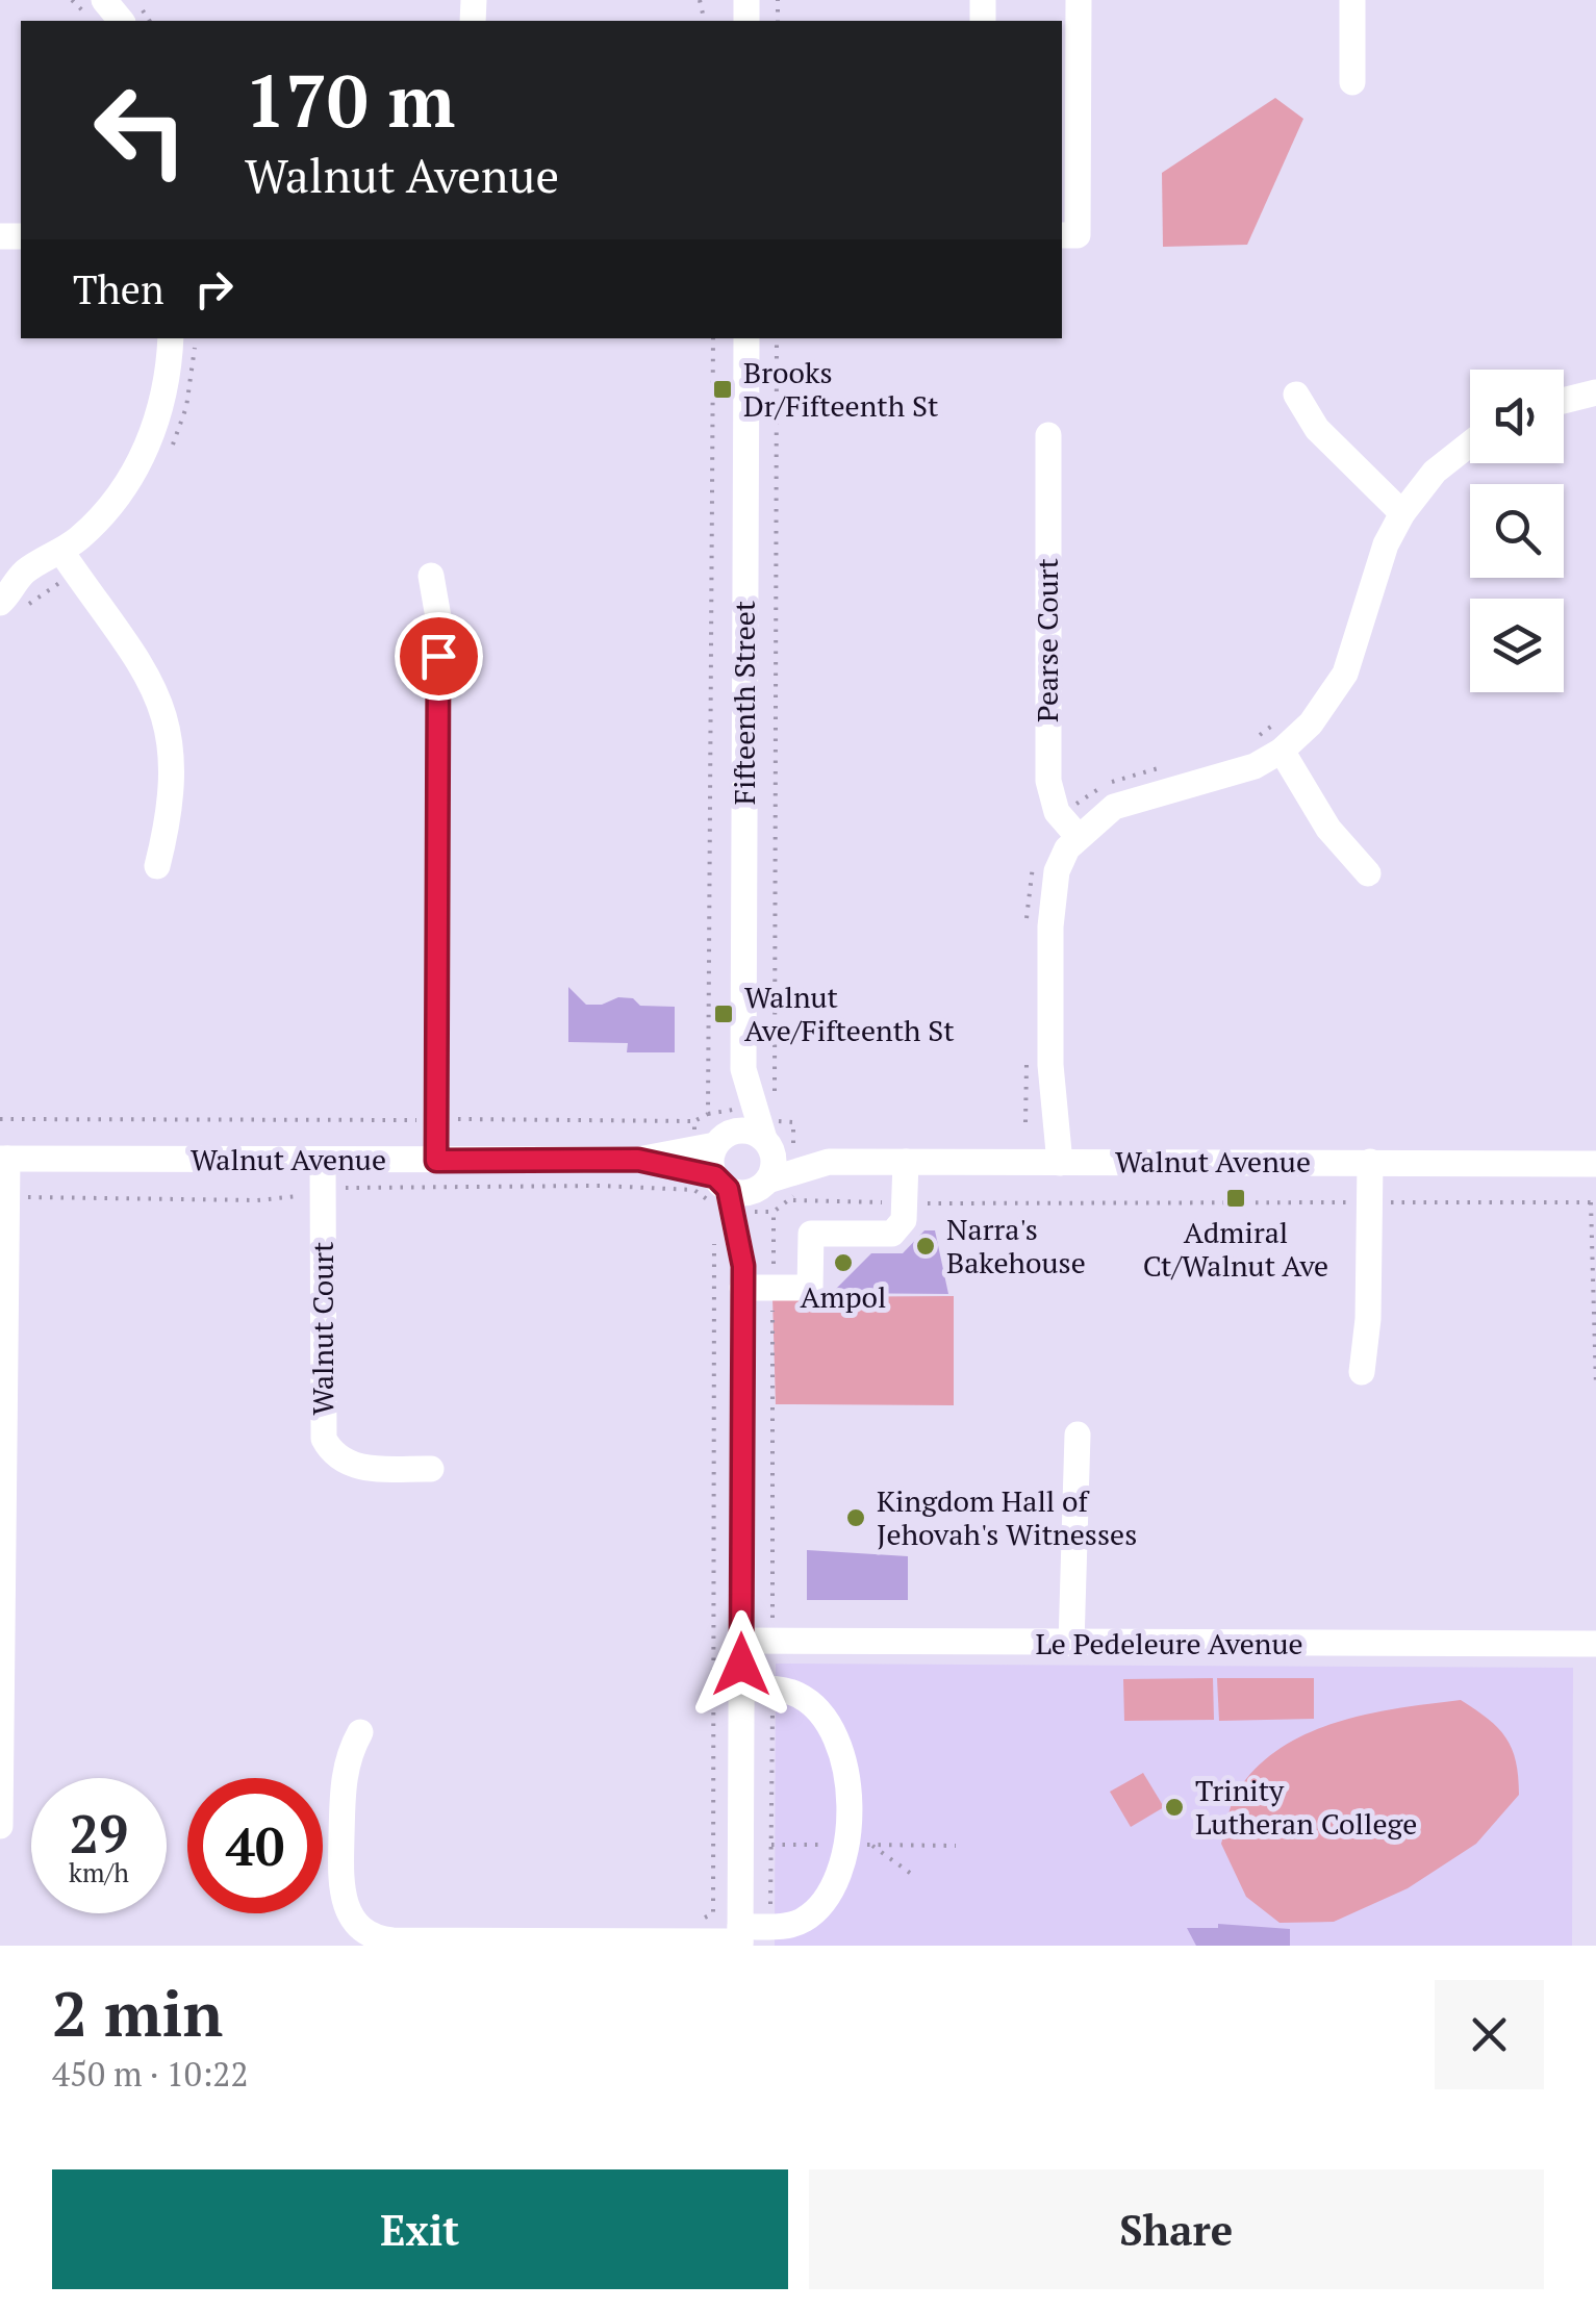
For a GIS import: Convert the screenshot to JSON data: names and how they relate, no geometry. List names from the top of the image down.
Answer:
{
  "streets": {
    "street": [
      "Pearse Court",
      "Fifteenth Street",
      "Walnut Avenue",
      "Walnut Court",
      "Le Pedeleure Avenue"
    ]
  },
  "crossings": [
    ["Fifteenth Street", "Walnut Avenue"],
    ["Fifteenth Street", "Le Pedeleure Avenue"],
    ["Walnut Avenue", "Walnut Court"]
  ],
  "places": {
    "transit": ["Brooks Dr/Fifteenth St", "Walnut Ave/Fifteenth St", "Admiral Ct/Walnut Ave"],
    "other": [
      "Narra's Bakehouse",
      "Ampol",
      "Kingdom Hall of Jehovah's Witnesses",
      "Trinity Lutheran College"
    ]
  },
  "page": {
    "turn": ["170 m", "Walnut Avenue"],
    "then": "Then",
    "speed": "29 km/h",
    "limit": "40",
    "heading": ["2 min", "450 m · 10:22"],
    "buttons": ["Exit", "Share"]
  }
}
